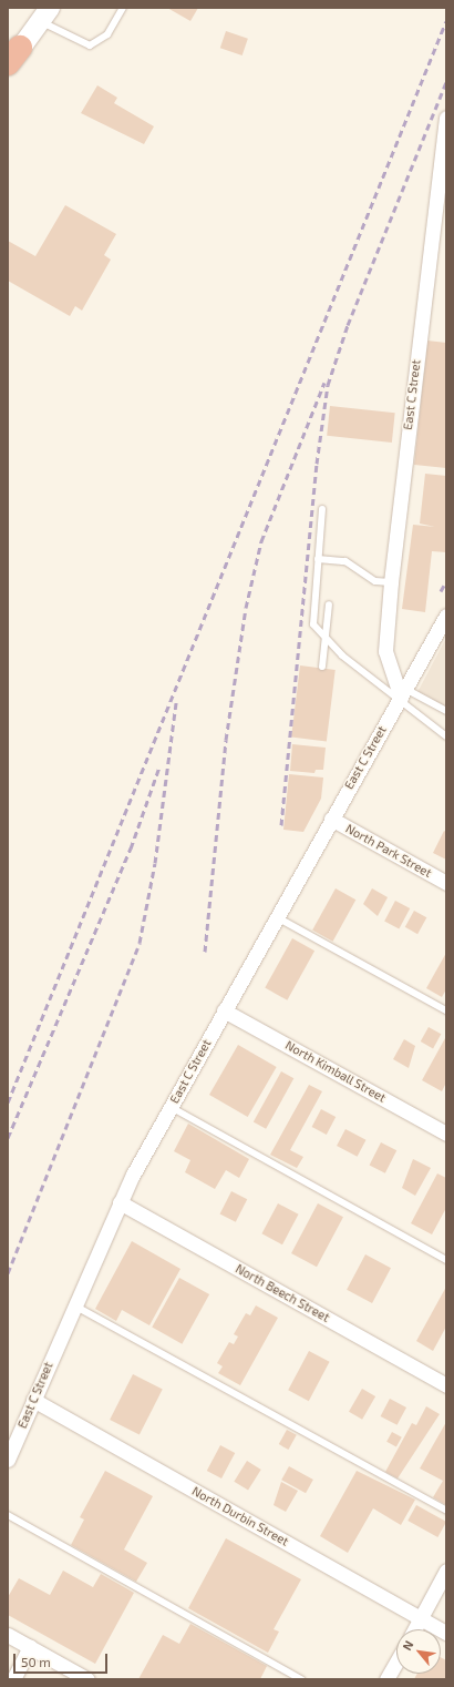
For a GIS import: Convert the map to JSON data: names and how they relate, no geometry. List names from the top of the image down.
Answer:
{
  "streets": {
    "street": [
      "East C Street",
      "North Park Street",
      "North Kimball Street",
      "North Beech Street",
      "North Durbin Street"
    ]
  },
  "crossings": [
    ["East C Street", "North Park Street"],
    ["East C Street", "North Kimball Street"],
    ["East C Street", "North Beech Street"],
    ["East C Street", "North Durbin Street"]
  ],
  "scale_bar": "50 m",
  "north": "top left"
}
